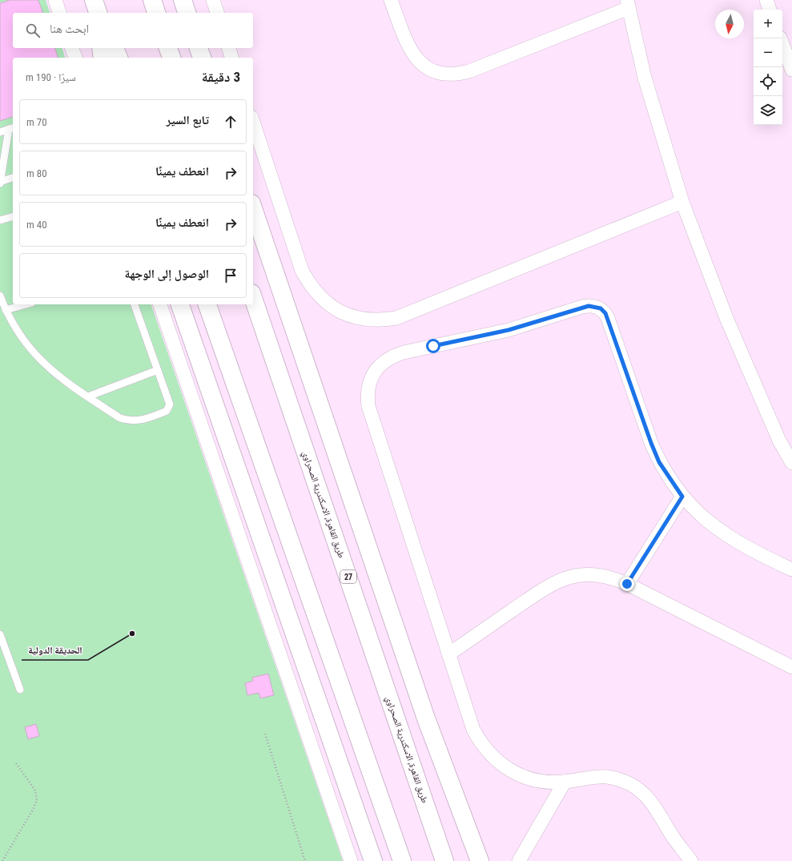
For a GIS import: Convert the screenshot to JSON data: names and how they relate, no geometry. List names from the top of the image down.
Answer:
{
  "streets": {
    "highway": ["طريق القاهرة, الاسكندرية الصحراوي", "27"]
  },
  "places": ["الحديقة الدولية"],
  "north": "bottom",
  "page": {
    "map_buttons": ["+", "−"],
    "search": "ابحث هنا",
    "heading": ["3 دقيقة", "سيرًا · 190 m"],
    "list": [
      ["تابع السير", "70 m"],
      ["انعطف يمينًا", "80 m"],
      ["انعطف يمينًا", "40 m"],
      "الوصول إلى الوجهة"
    ]
  }
}
